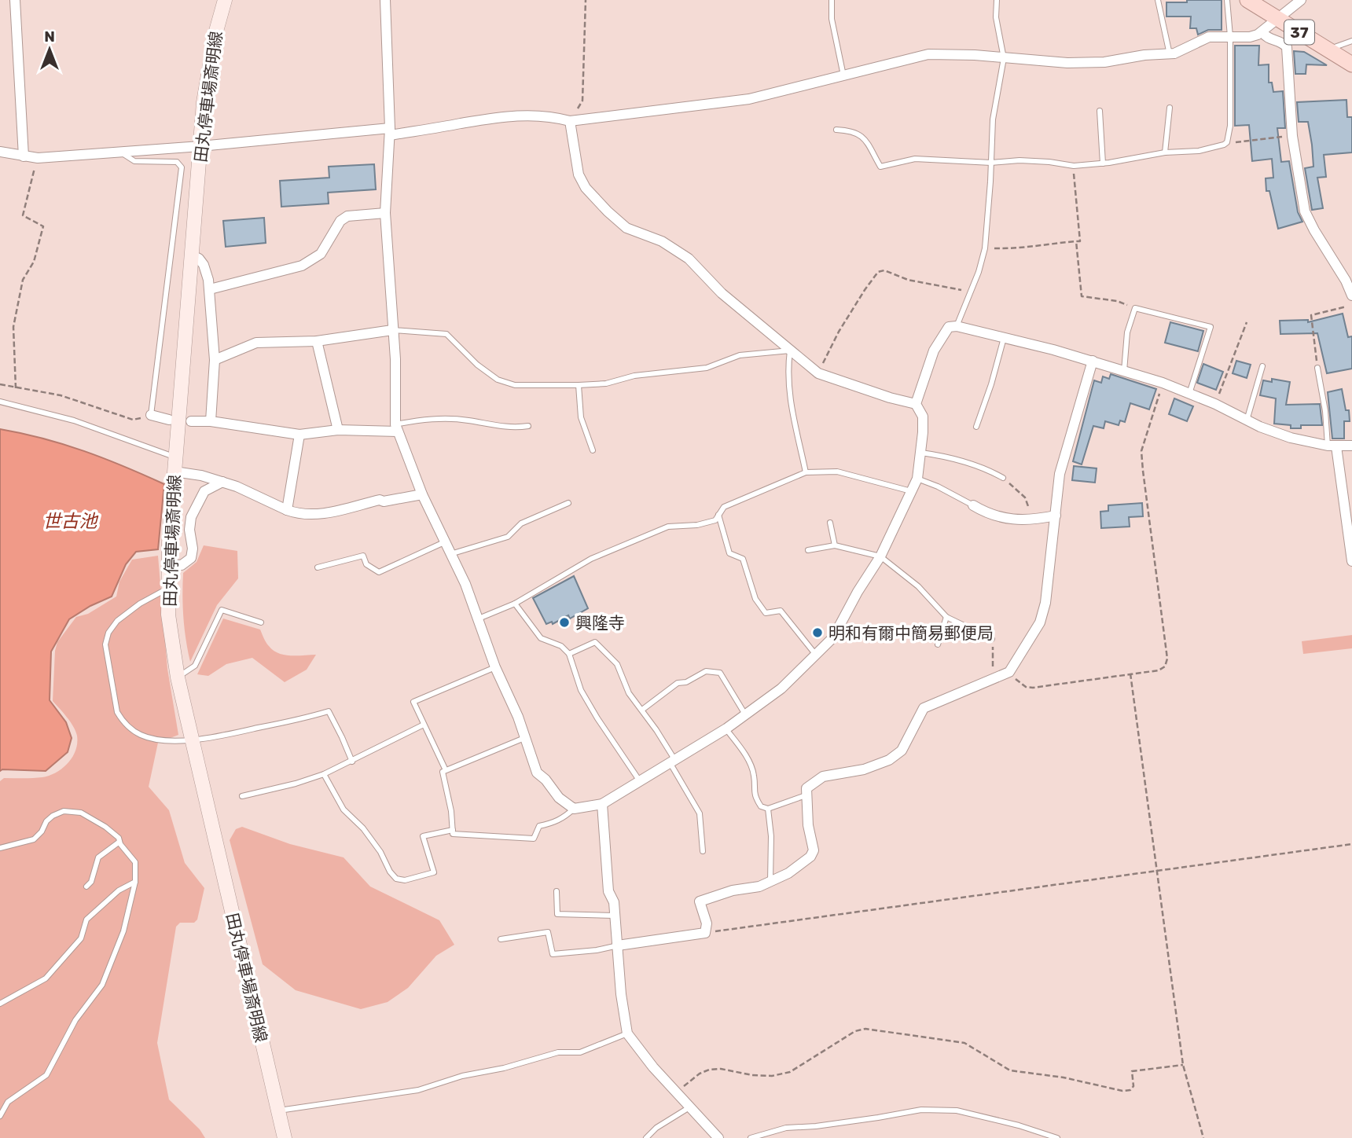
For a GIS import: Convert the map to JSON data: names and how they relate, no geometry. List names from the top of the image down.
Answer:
{
  "streets": {
    "main road": ["37", "田丸停車場斎明線"]
  },
  "water": ["世古池"],
  "places": ["興隆寺", "明和有爾中簡易郵便局"],
  "north": "top"
}
